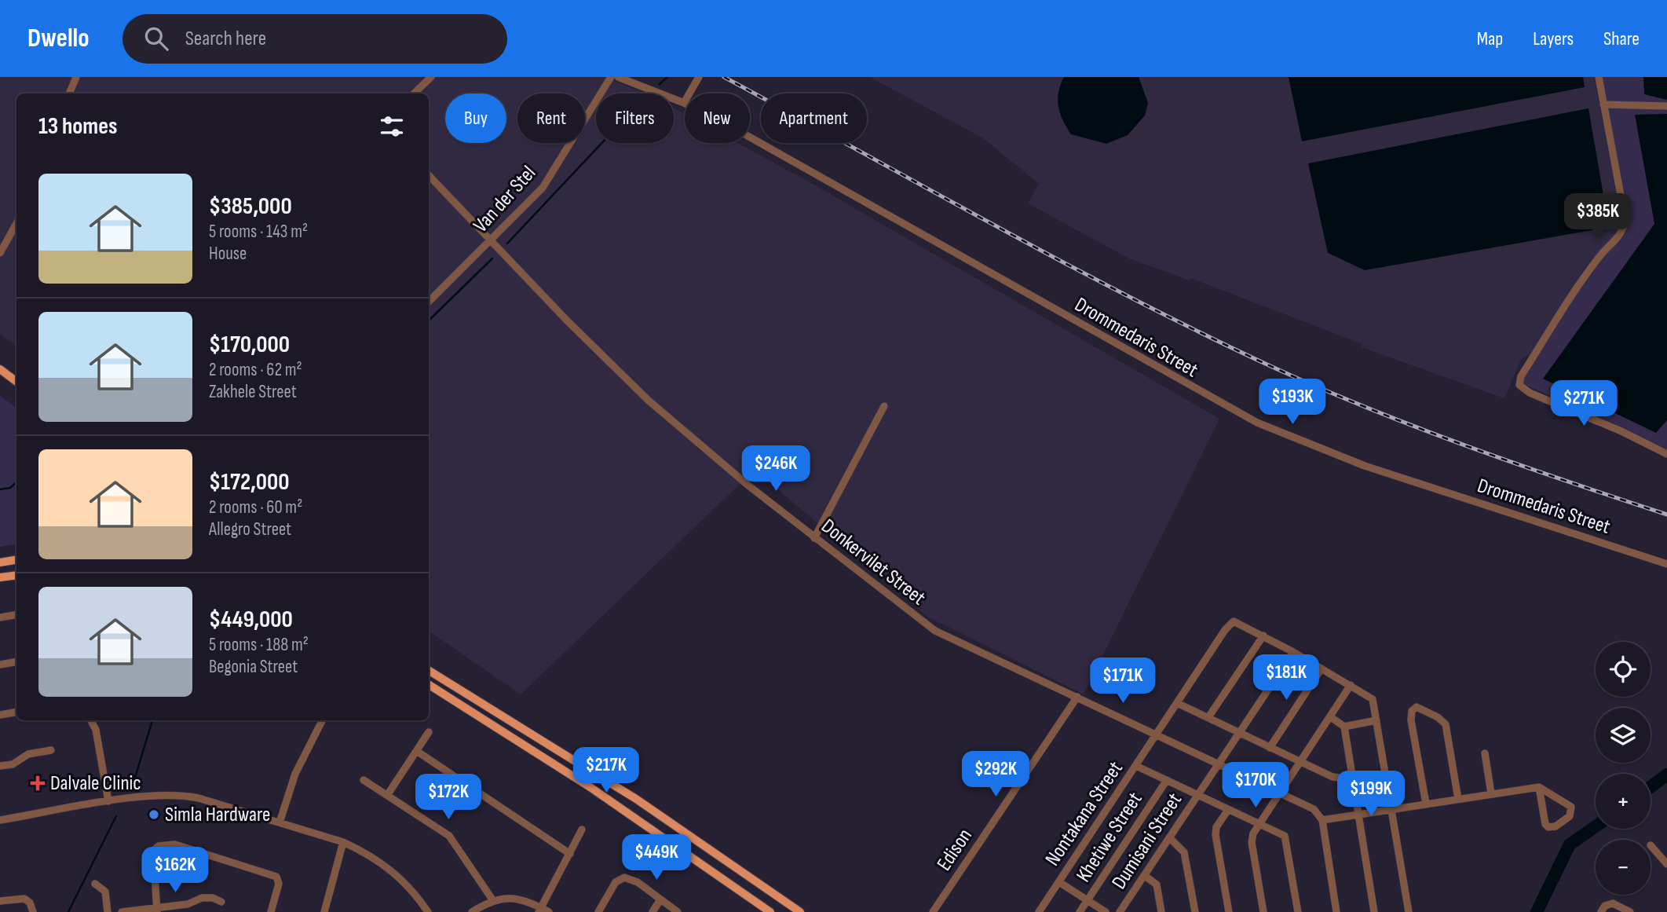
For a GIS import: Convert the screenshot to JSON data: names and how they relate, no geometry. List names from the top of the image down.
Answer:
{
  "streets": {
    "street": [
      "Van der Stel",
      "Drommedaris Street",
      "Donkervilet Street",
      "Nontakana Street",
      "Khetiwe Street",
      "Dumisani Street",
      "Edison"
    ]
  },
  "crossings": [
    ["Van der Stel", "Donkervilet Street"],
    ["Donkervilet Street", "Nontakana Street"],
    ["Donkervilet Street", "Dumisani Street"],
    ["Donkervilet Street", "Edison"]
  ],
  "places": {
    "health": ["Dalvale Clinic"],
    "other": ["Simla Hardware"]
  },
  "page": {
    "header": "Dwello",
    "search": "Search here",
    "nav": ["Map", "Layers", "Share"],
    "chip": [
      "Buy",
      "Rent",
      "Filters",
      "New",
      "Apartment"
    ],
    "heading": "13 homes",
    "list": [
      {
        "name": "$385,000",
        "note": "5 rooms · 143 m² · House"
      },
      {
        "name": "$170,000",
        "note": "2 rooms · 62 m² · Zakhele Street"
      },
      {
        "name": "$172,000",
        "note": "2 rooms · 60 m² · Allegro Street"
      },
      {
        "name": "$449,000",
        "note": "5 rooms · 188 m² · Begonia Street"
      }
    ],
    "price": [
      "$385K",
      "$193K",
      "$271K",
      "$246K",
      "$181K",
      "$171K",
      "$217K",
      "$292K",
      "$170K",
      "$199K",
      "$172K",
      "$449K",
      "$162K"
    ],
    "map_buttons": ["+", "−"]
  }
}
